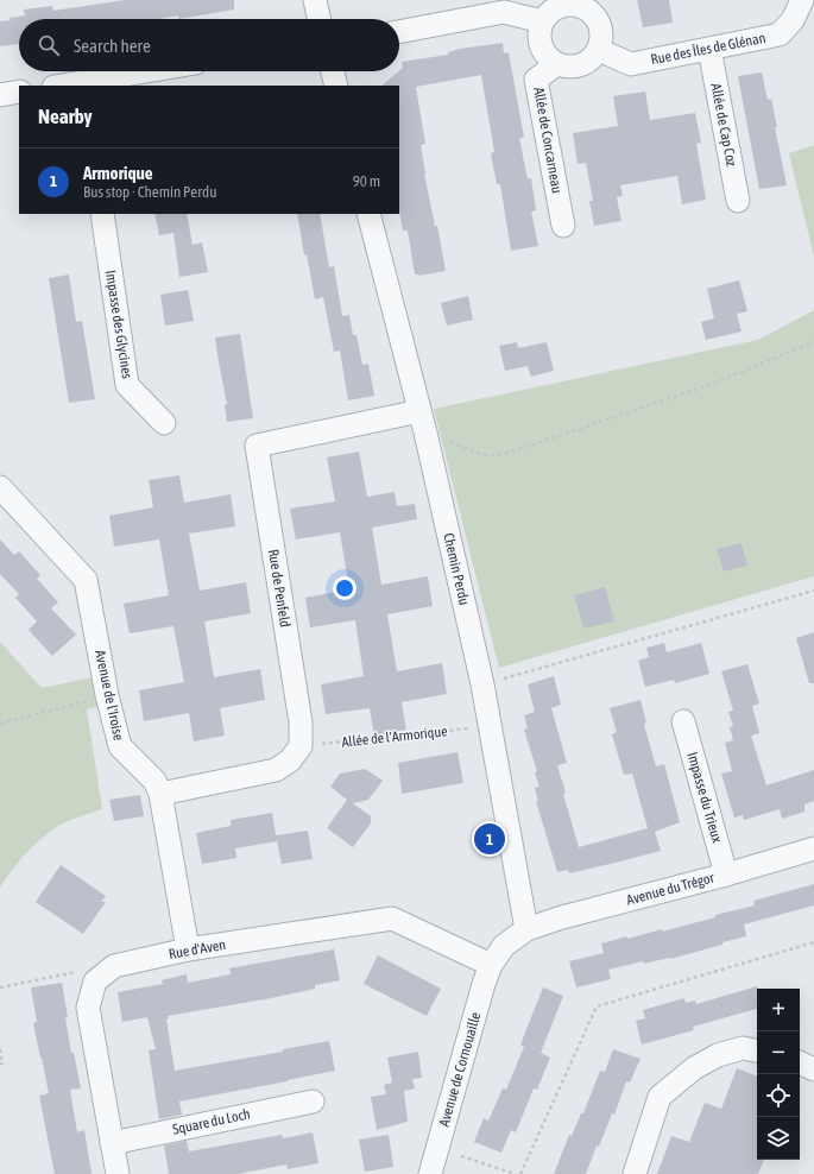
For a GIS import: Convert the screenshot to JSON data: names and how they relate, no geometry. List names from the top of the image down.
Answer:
{
  "streets": {
    "street": [
      "Rue des Îles de Glénan",
      "Allée de Cap Coz",
      "Allée de Concarneau",
      "Impasse des Glycines",
      "Chemin Perdu",
      "Rue de Penfeld",
      "Avenue de l'Iroise",
      "Impasse du Trieux",
      "Avenue du Trégor",
      "Rue d'Aven",
      "Avenue de Cornouaille",
      "Square du Loch"
    ],
    "path": ["Allée de l'Armorique"]
  },
  "crossings": [
    ["Rue des Îles de Glénan", "Allée de Cap Coz"],
    ["Rue des Îles de Glénan", "Allée de Concarneau"],
    ["Chemin Perdu", "Rue de Penfeld"],
    ["Chemin Perdu", "Allée de l'Armorique"],
    ["Chemin Perdu", "Avenue du Trégor"],
    ["Rue de Penfeld", "Allée de l'Armorique"],
    ["Avenue de l'Iroise", "Rue d'Aven"],
    ["Impasse du Trieux", "Avenue du Trégor"],
    ["Avenue du Trégor", "Rue d'Aven"],
    ["Avenue du Trégor", "Avenue de Cornouaille"],
    ["Rue d'Aven", "Avenue de Cornouaille"]
  ],
  "page": {
    "search": "Search here",
    "heading": "Nearby",
    "list": [
      {
        "mark": "1",
        "name": "Armorique",
        "note": "Bus stop · Chemin Perdu",
        "value": "90 m"
      }
    ],
    "pins": "1",
    "map_buttons": ["+", "−"]
  }
}
